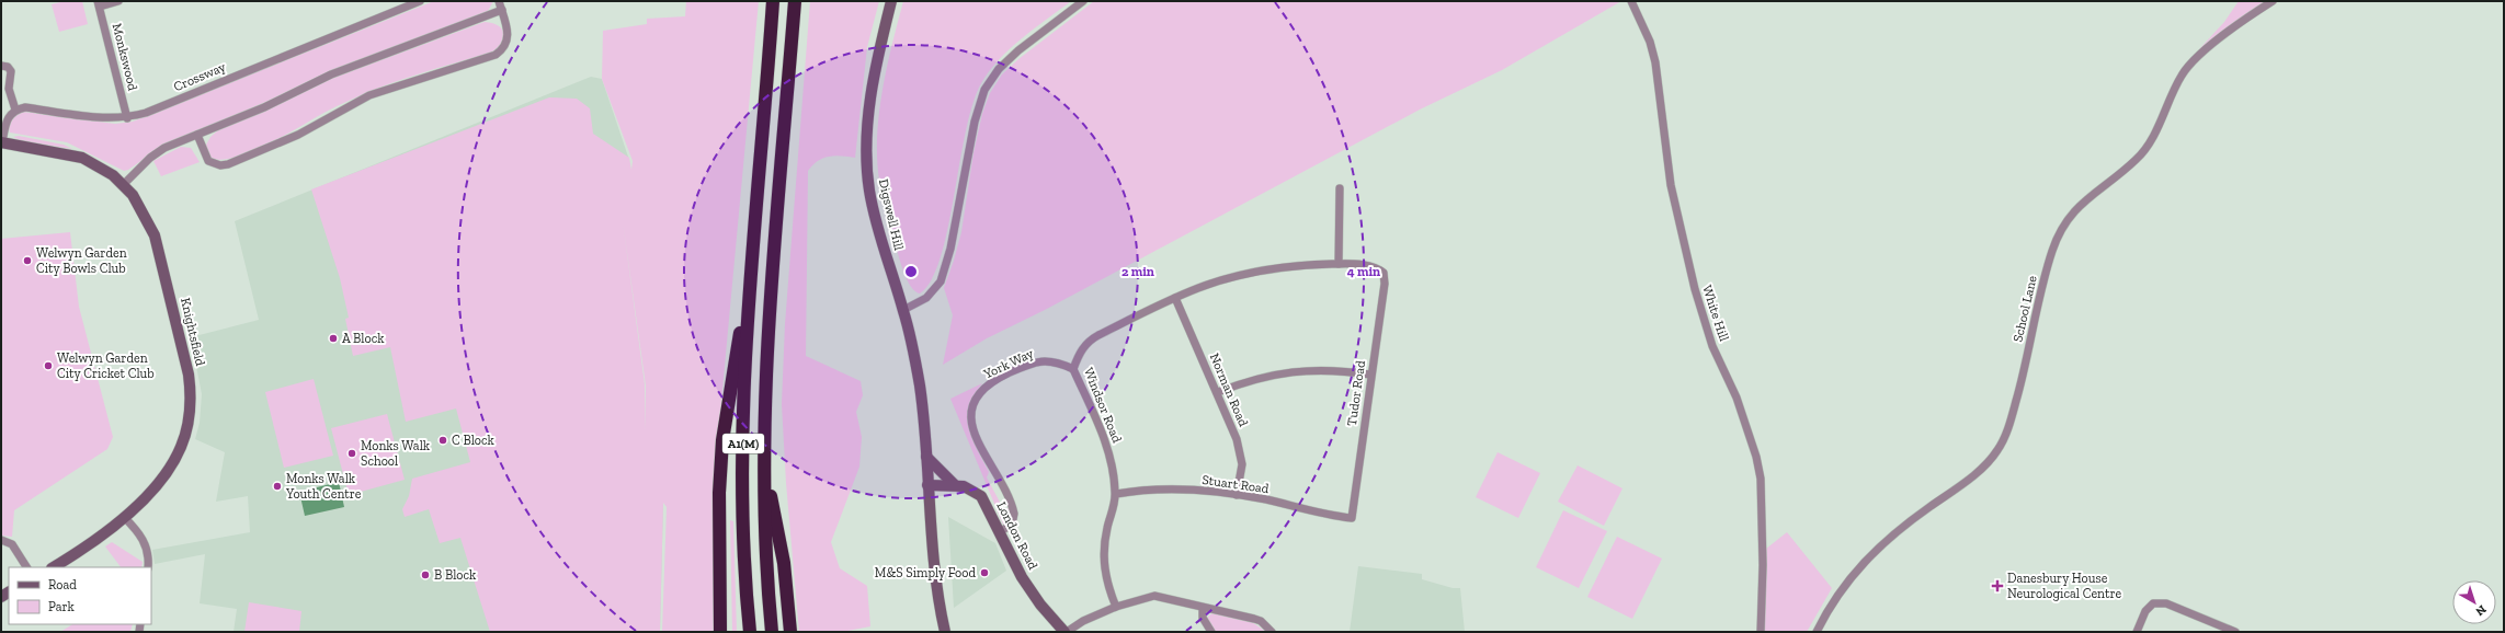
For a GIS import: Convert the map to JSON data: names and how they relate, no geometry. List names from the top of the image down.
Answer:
{
  "streets": {
    "highway": ["A1(M)"],
    "street": [
      "Monkswood",
      "Crossway",
      "Digswell Hill",
      "School Lane",
      "White Hill",
      "Knightsfield",
      "York Way",
      "Norman Road",
      "Tudor Road",
      "Windsor Road",
      "Stuart Road",
      "London Road"
    ]
  },
  "crossings": [
    ["Monkswood", "Crossway"],
    ["Digswell Hill", "London Road"],
    ["York Way", "Windsor Road"],
    ["York Way", "London Road"],
    ["Norman Road", "Windsor Road"],
    ["Norman Road", "Stuart Road"],
    ["Tudor Road", "Windsor Road"],
    ["Tudor Road", "Stuart Road"],
    ["Windsor Road", "Stuart Road"]
  ],
  "places": {
    "other": [
      "Welwyn Garden City Bowls Club",
      "A Block",
      "Welwyn Garden City Cricket Club",
      "C Block",
      "Monks Walk School",
      "Monks Walk Youth Centre",
      "M&S Simply Food",
      "B Block"
    ],
    "health": ["Danesbury House Neurological Centre"]
  },
  "legend": ["Road", "Park"],
  "north": "bottom right",
  "rings": ["2 min", "4 min"]
}
